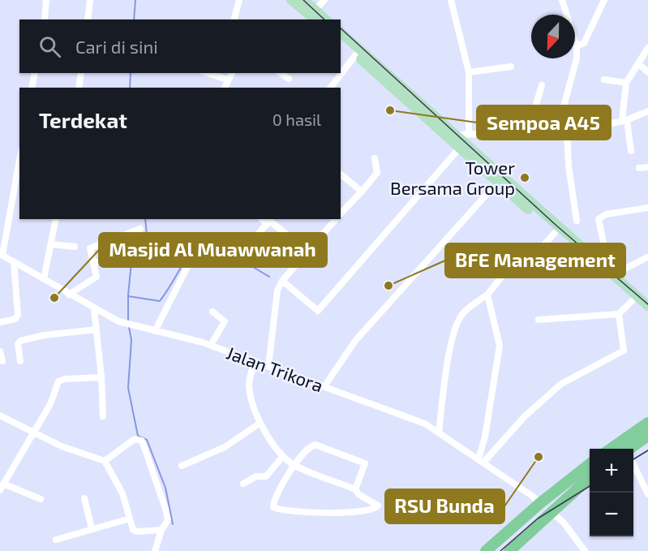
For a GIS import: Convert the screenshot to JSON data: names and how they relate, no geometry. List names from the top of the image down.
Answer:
{
  "streets": {
    "street": ["Jalan Trikora"]
  },
  "places": [
    "Sempoa A45",
    "Tower Bersama Group",
    "BFE Management",
    "Masjid Al Muawwanah",
    "RSU Bunda"
  ],
  "north": "bottom",
  "page": {
    "search": "Cari di sini",
    "heading": ["Terdekat", "0 hasil"],
    "map_buttons": ["+", "−"]
  }
}
